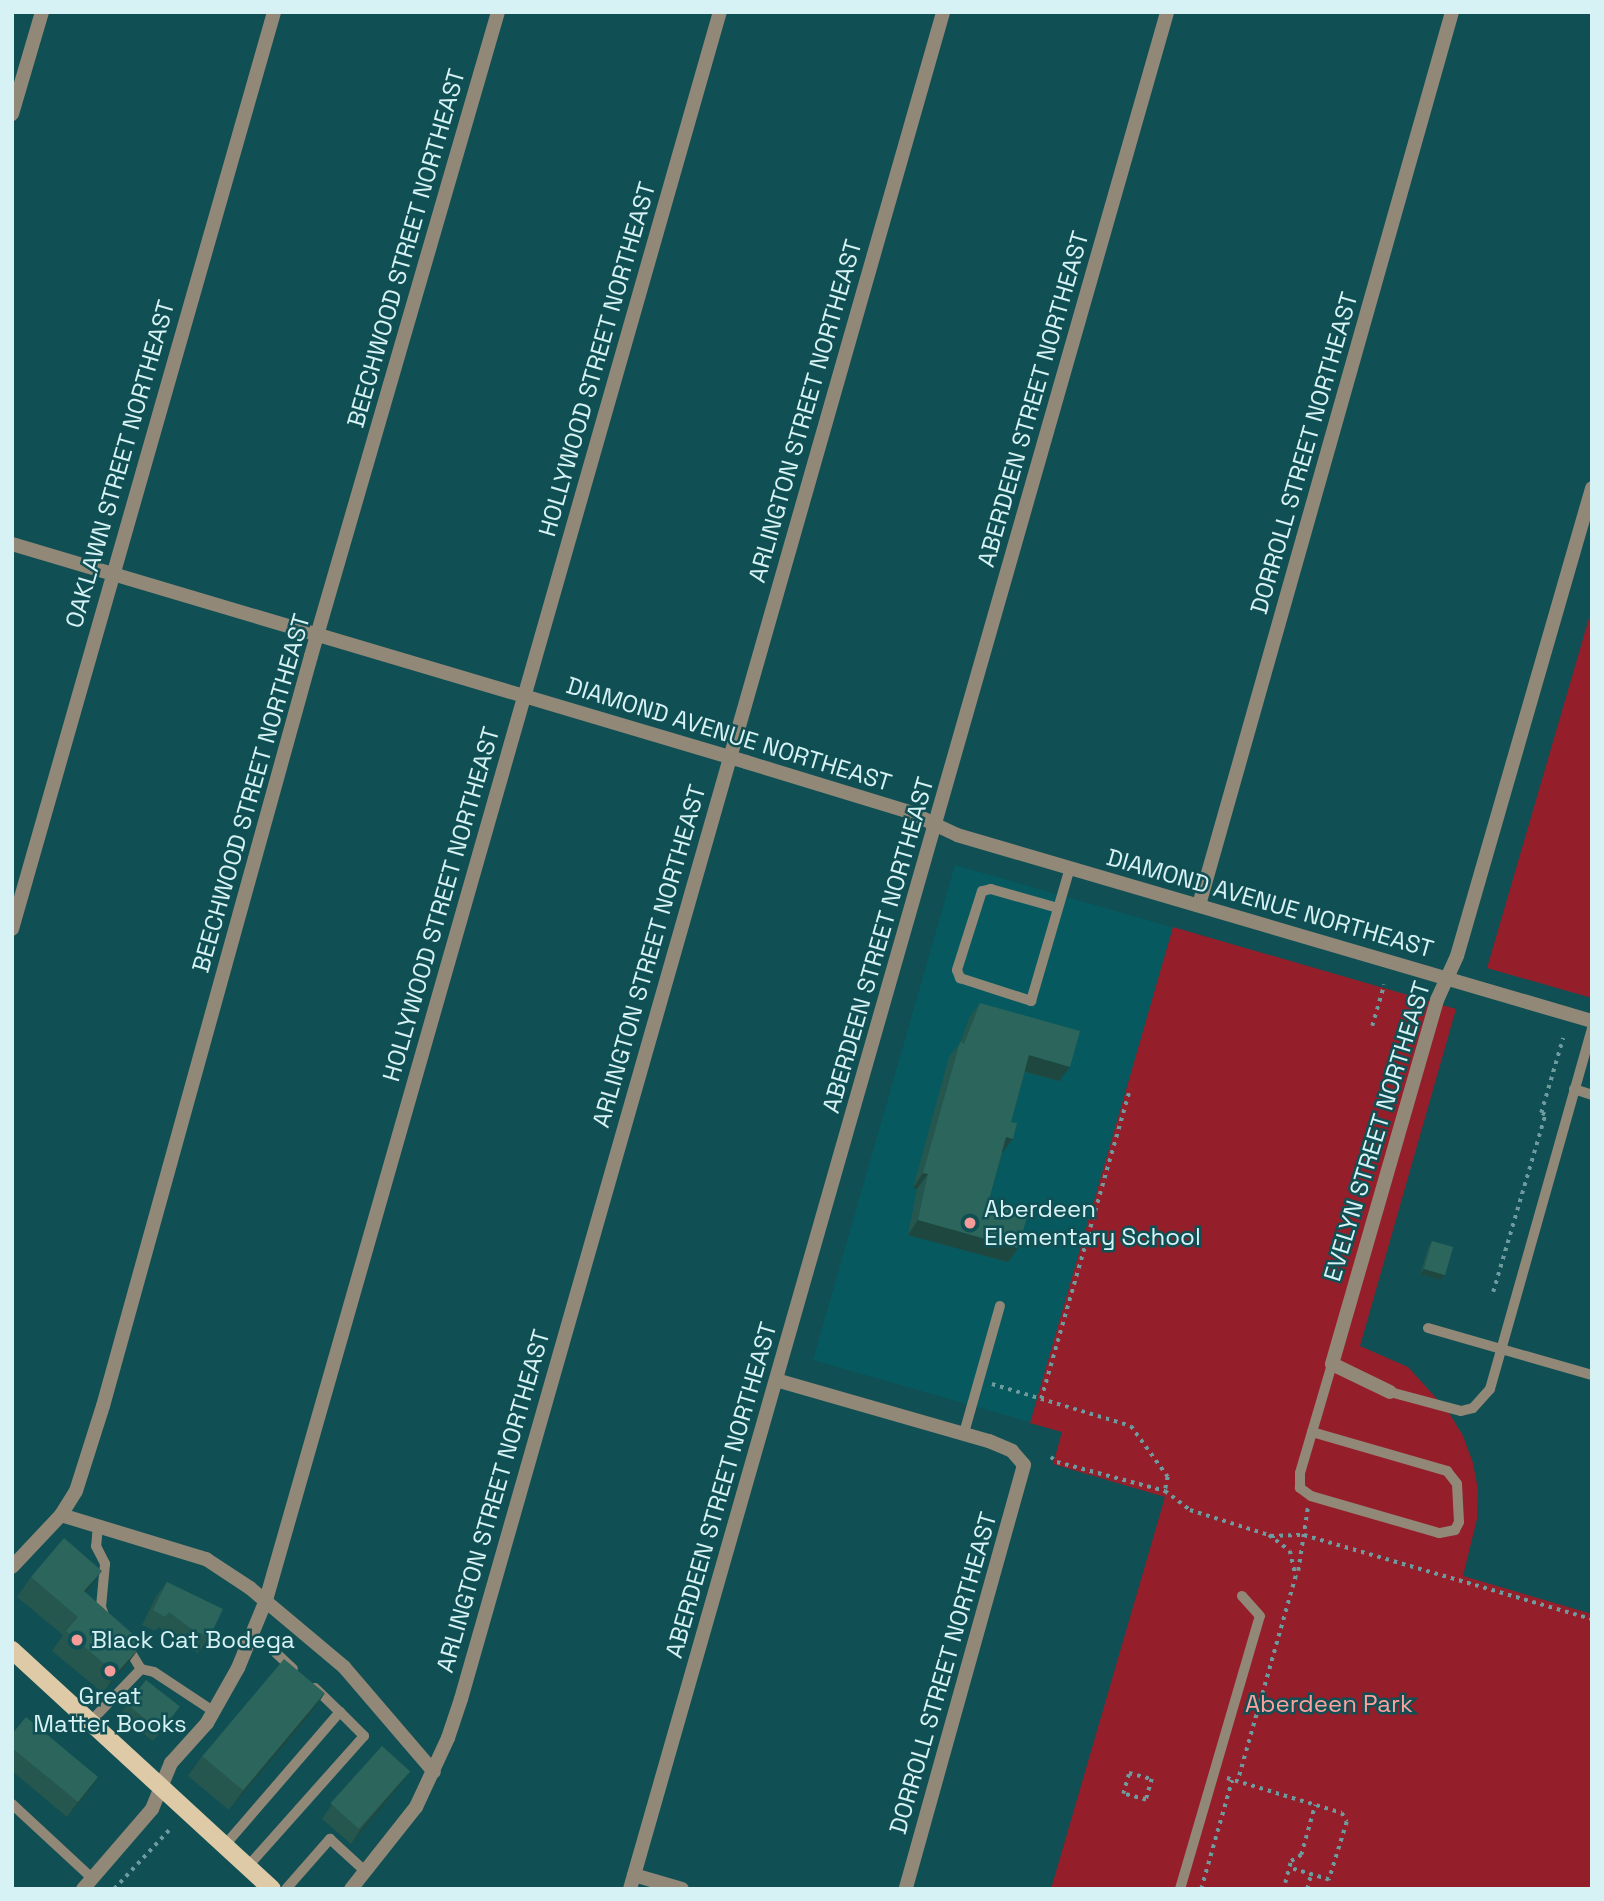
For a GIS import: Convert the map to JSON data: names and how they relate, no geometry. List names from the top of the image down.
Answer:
{
  "streets": {
    "street": [
      "BEECHWOOD STREET NORTHEAST",
      "HOLLYWOOD STREET NORTHEAST",
      "ABERDEEN STREET NORTHEAST",
      "ARLINGTON STREET NORTHEAST",
      "DORROLL STREET NORTHEAST",
      "OAKLAWN STREET NORTHEAST",
      "DIAMOND AVENUE NORTHEAST",
      "EVELYN STREET NORTHEAST"
    ]
  },
  "crossings": [
    ["BEECHWOOD STREET NORTHEAST", "DIAMOND AVENUE NORTHEAST"],
    ["HOLLYWOOD STREET NORTHEAST", "DIAMOND AVENUE NORTHEAST"],
    ["ABERDEEN STREET NORTHEAST", "DIAMOND AVENUE NORTHEAST"],
    ["ARLINGTON STREET NORTHEAST", "DIAMOND AVENUE NORTHEAST"],
    ["DORROLL STREET NORTHEAST", "DIAMOND AVENUE NORTHEAST"],
    ["OAKLAWN STREET NORTHEAST", "DIAMOND AVENUE NORTHEAST"],
    ["DIAMOND AVENUE NORTHEAST", "EVELYN STREET NORTHEAST"]
  ],
  "parks": ["Aberdeen Park"],
  "places": ["Aberdeen Elementary School", "Black Cat Bodega", "Great Matter Books"]
}
